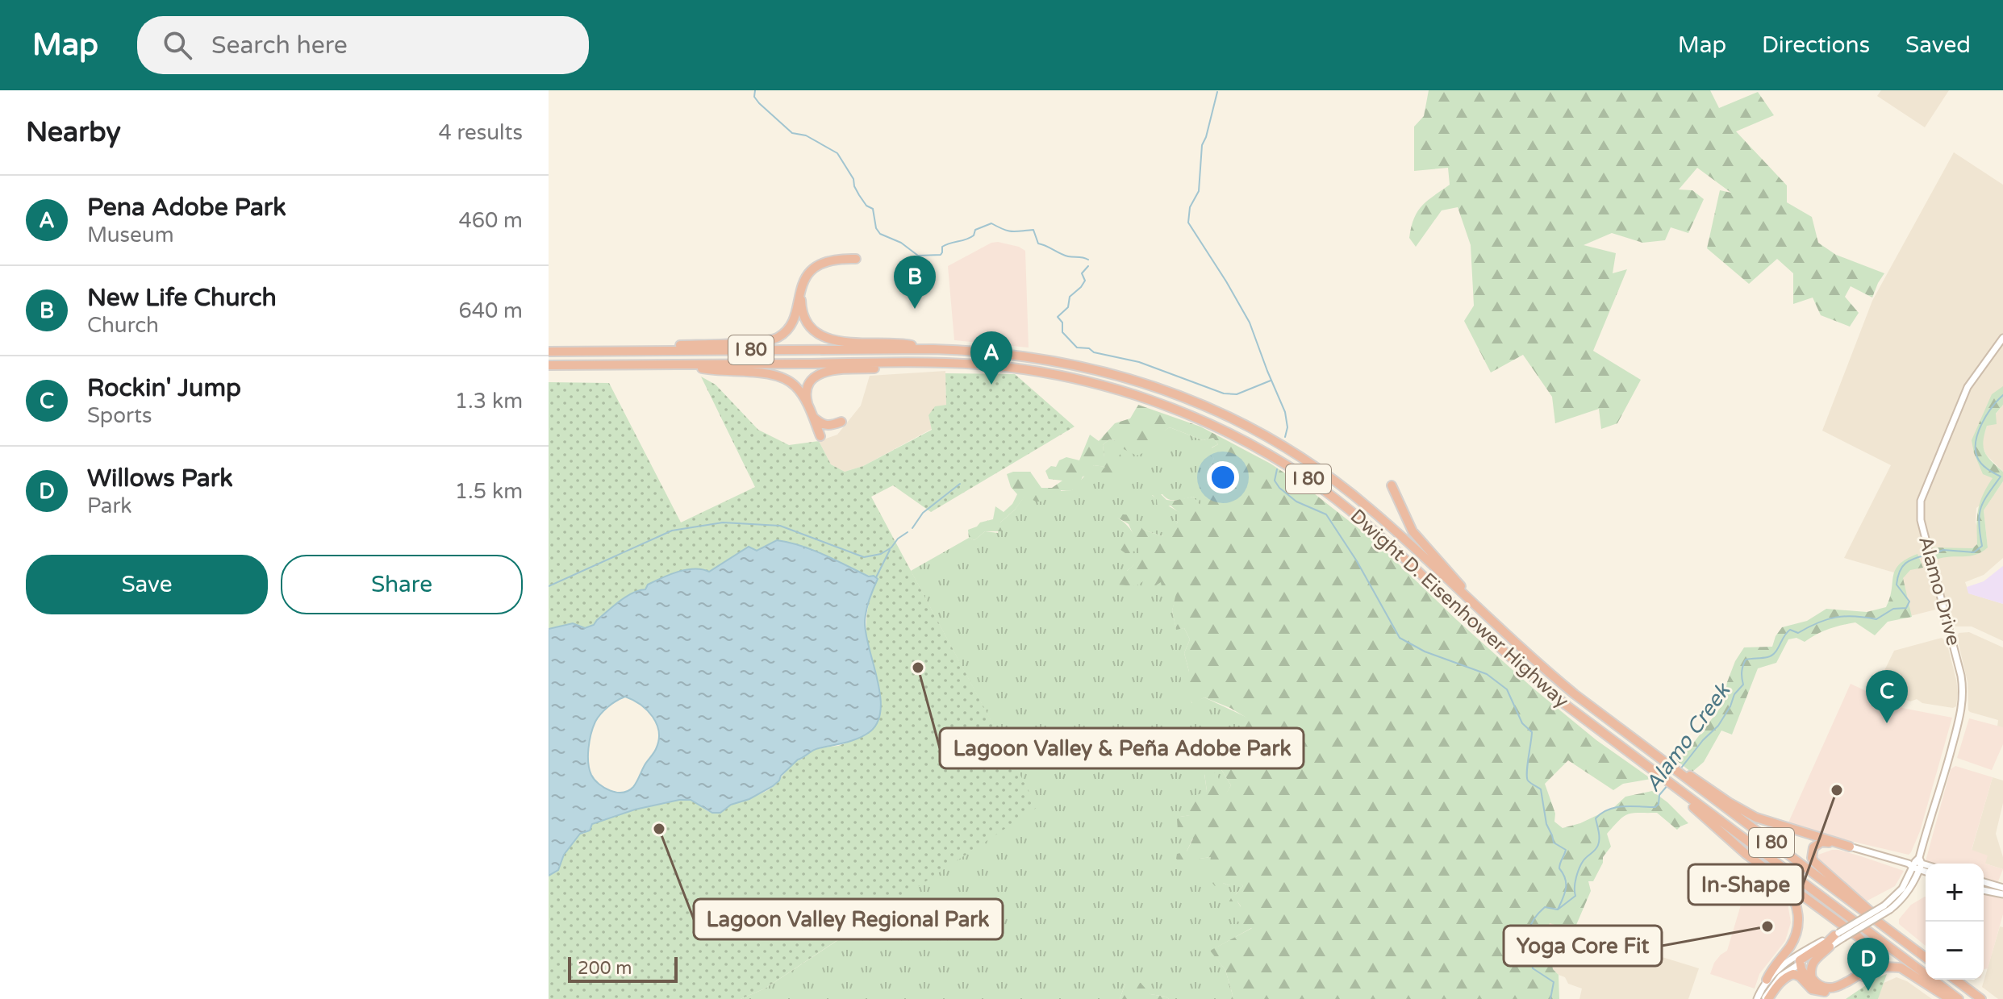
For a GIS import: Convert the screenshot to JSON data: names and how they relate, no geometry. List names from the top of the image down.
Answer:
{
  "streets": {
    "highway": ["I 80", "Dwight D. Eisenhower Highway"],
    "main road": ["Alamo Drive"]
  },
  "crossings": [
    ["I 80", "Dwight D. Eisenhower Highway"]
  ],
  "water": ["Alamo Creek"],
  "places": [
    "Lagoon Valley & Peña Adobe Park",
    "In-Shape",
    "Lagoon Valley Regional Park",
    "Yoga Core Fit"
  ],
  "scale_bar": "200 m",
  "page": {
    "header": "Map",
    "search": "Search here",
    "nav": ["Map", "Directions", "Saved"],
    "heading": ["Nearby", "4 results"],
    "list": [
      {
        "mark": "A",
        "name": "Pena Adobe Park",
        "note": "Museum",
        "value": "460 m"
      },
      {
        "mark": "B",
        "name": "New Life Church",
        "note": "Church",
        "value": "640 m"
      },
      {
        "mark": "C",
        "name": "Rockin' Jump",
        "note": "Sports",
        "value": "1.3 km"
      },
      {
        "mark": "D",
        "name": "Willows Park",
        "note": "Park",
        "value": "1.5 km"
      }
    ],
    "pins": [
      "B",
      "A",
      "C",
      "D"
    ],
    "buttons": ["Save", "Share"],
    "map_buttons": ["+", "−"],
    "scale": "200 m"
  }
}
